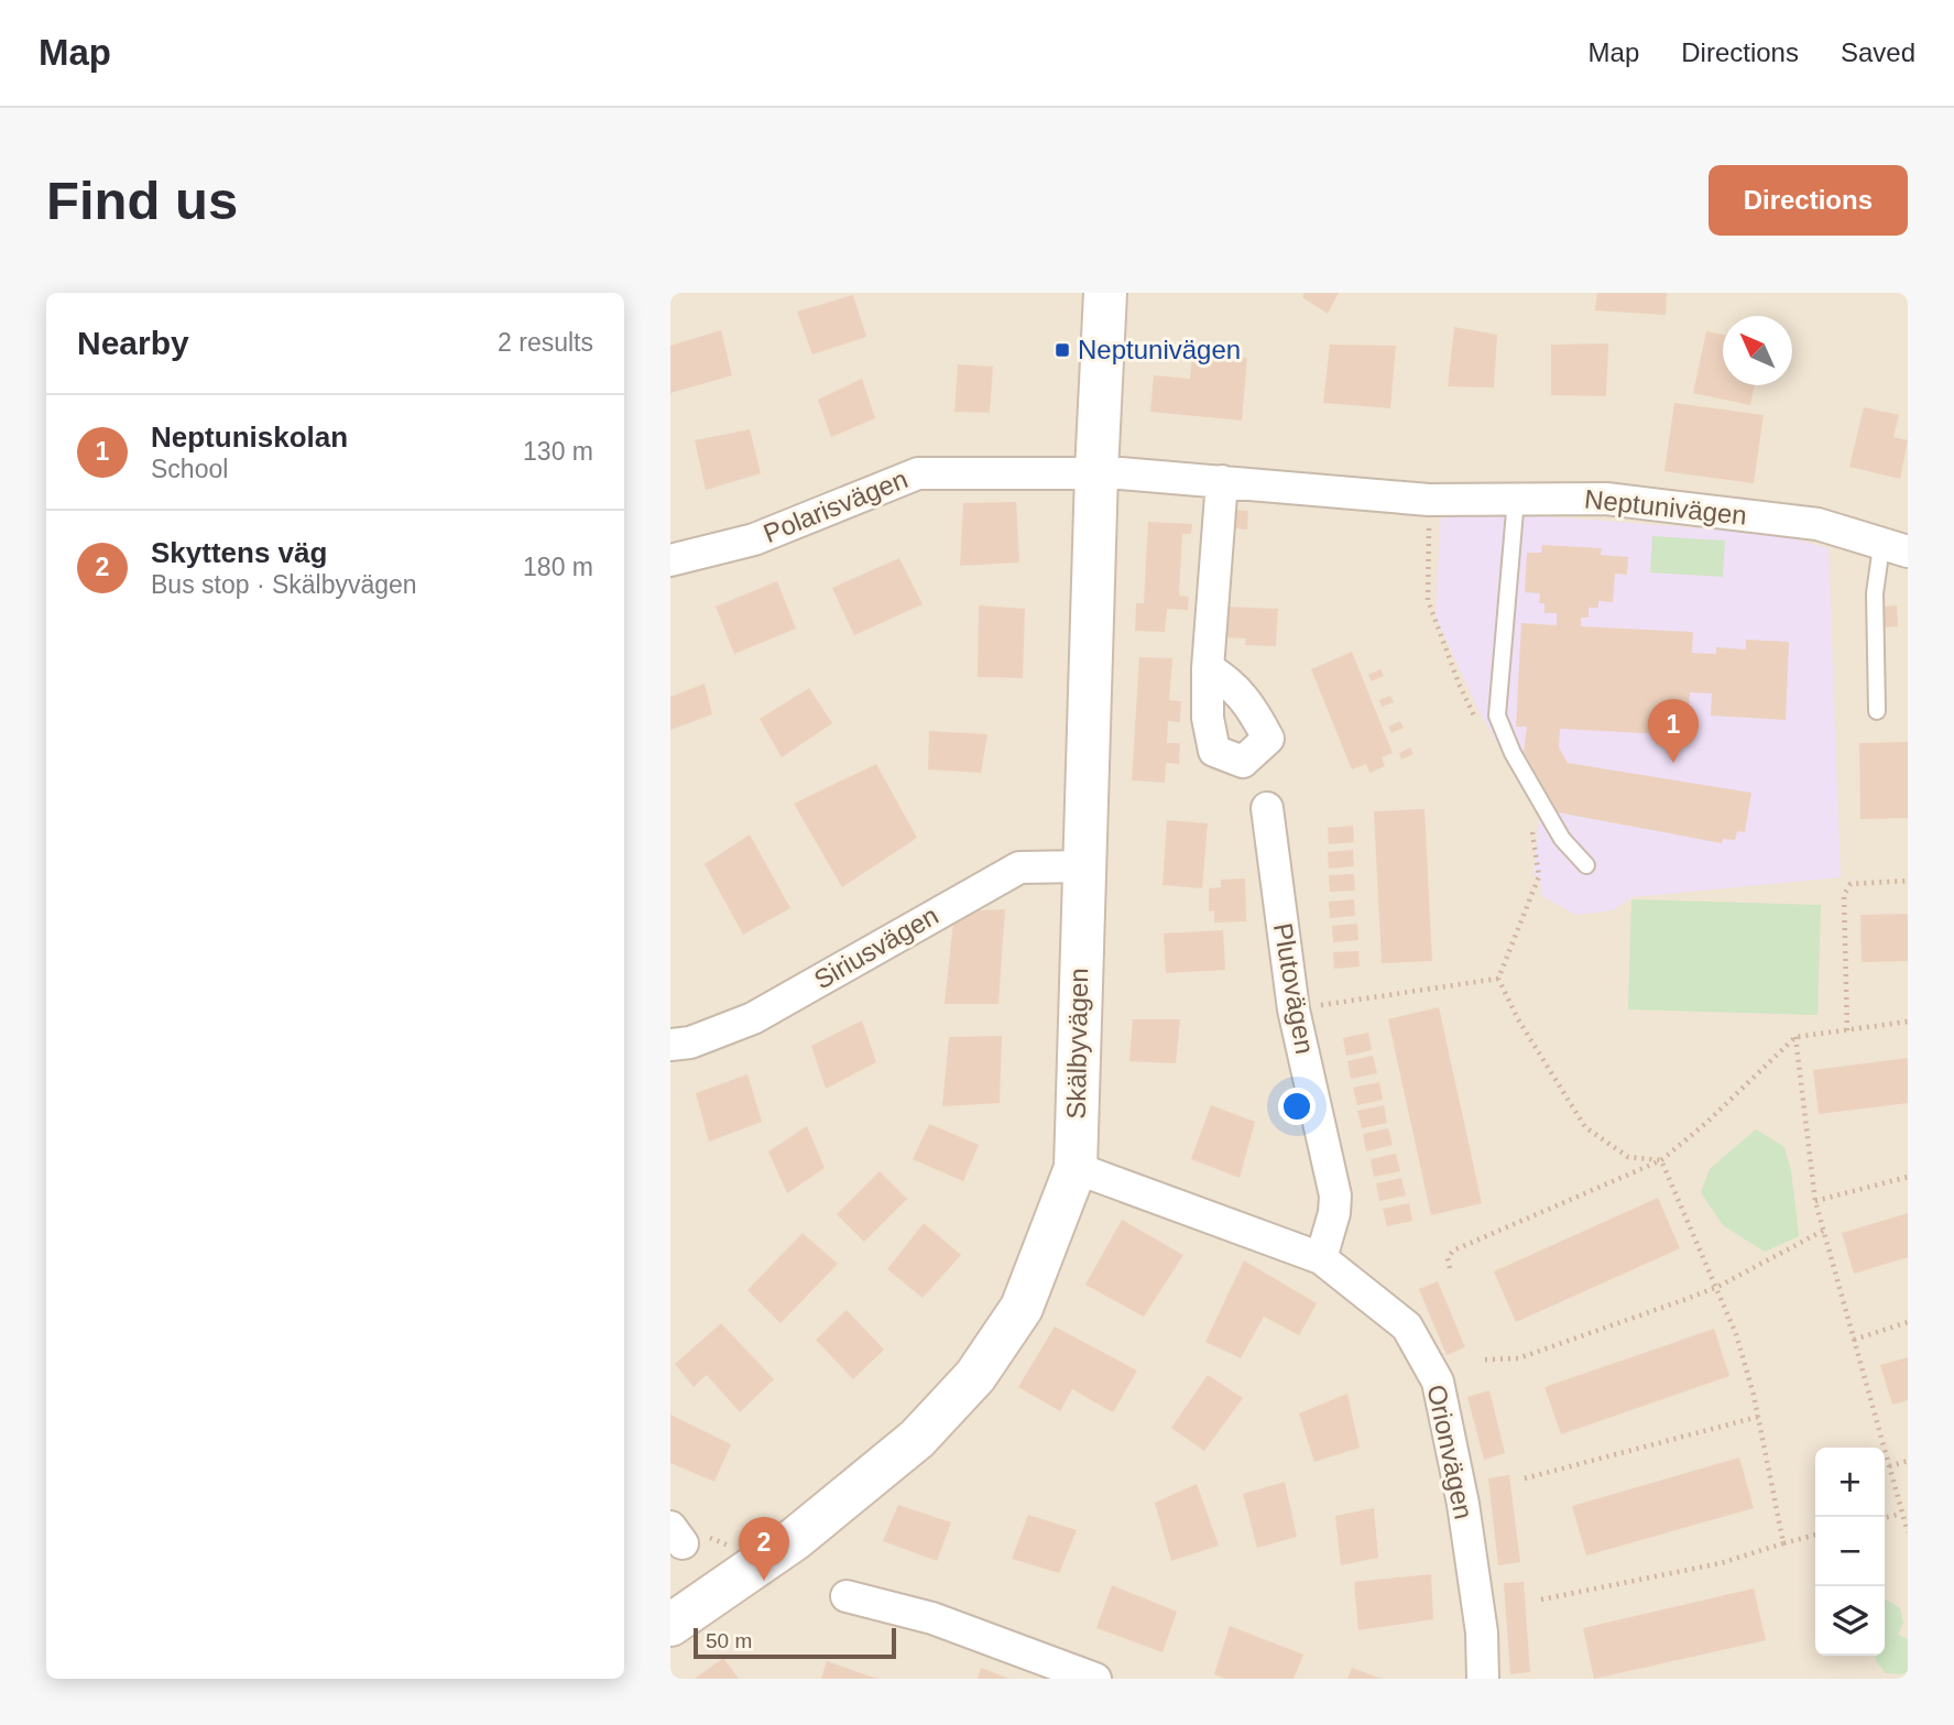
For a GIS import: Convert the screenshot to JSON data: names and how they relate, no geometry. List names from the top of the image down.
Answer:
{
  "streets": {
    "street": [
      "Polarisvägen",
      "Neptunivägen",
      "Siriusvägen",
      "Plutovägen",
      "Skälbyvägen",
      "Orionvägen"
    ]
  },
  "crossings": [
    ["Polarisvägen", "Neptunivägen"],
    ["Polarisvägen", "Skälbyvägen"],
    ["Neptunivägen", "Skälbyvägen"],
    ["Siriusvägen", "Skälbyvägen"],
    ["Plutovägen", "Orionvägen"],
    ["Skälbyvägen", "Orionvägen"]
  ],
  "places": {
    "transit": ["Neptunivägen"]
  },
  "scale_bar": "50 m",
  "north": "top left",
  "page": {
    "header": "Map",
    "nav": ["Map", "Directions", "Saved"],
    "buttons": "Directions",
    "title": "Find us",
    "heading": ["Nearby", "2 results"],
    "list": [
      {
        "mark": "1",
        "name": "Neptuniskolan",
        "note": "School",
        "value": "130 m"
      },
      {
        "mark": "2",
        "name": "Skyttens väg",
        "note": "Bus stop · Skälbyvägen",
        "value": "180 m"
      }
    ],
    "pins": ["1", "2"],
    "map_buttons": ["+", "−"],
    "scale": "50 m"
  }
}
